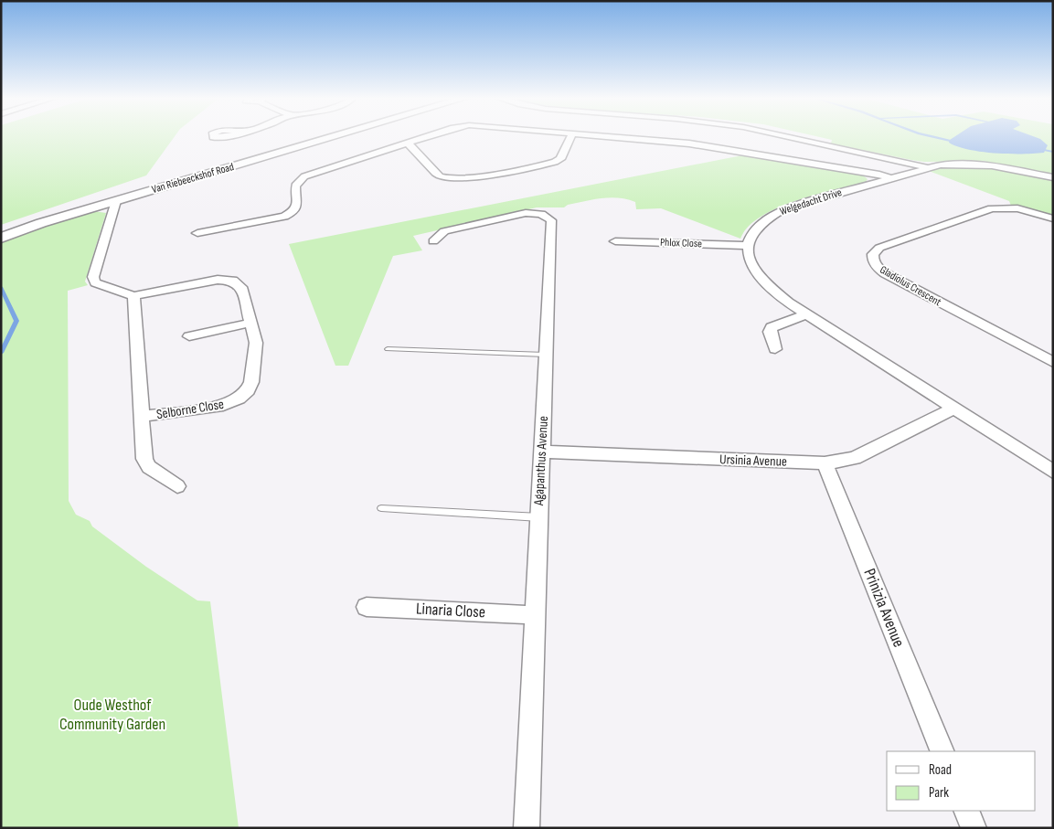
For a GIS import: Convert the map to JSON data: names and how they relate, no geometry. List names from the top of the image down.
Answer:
{
  "streets": {
    "street": [
      "Van Riebeeckshof Road",
      "Welgedacht Drive",
      "Phlox Close",
      "Gladiolus Crescent",
      "Selborne Close",
      "Agapanthus Avenue",
      "Ursinia Avenue",
      "Prinizia Avenue",
      "Linaria Close"
    ]
  },
  "crossings": [
    ["Welgedacht Drive", "Phlox Close"],
    ["Agapanthus Avenue", "Ursinia Avenue"],
    ["Agapanthus Avenue", "Linaria Close"],
    ["Ursinia Avenue", "Prinizia Avenue"]
  ],
  "parks": ["Oude Westhof Community Garden"],
  "legend": ["Road", "Park"]
}
